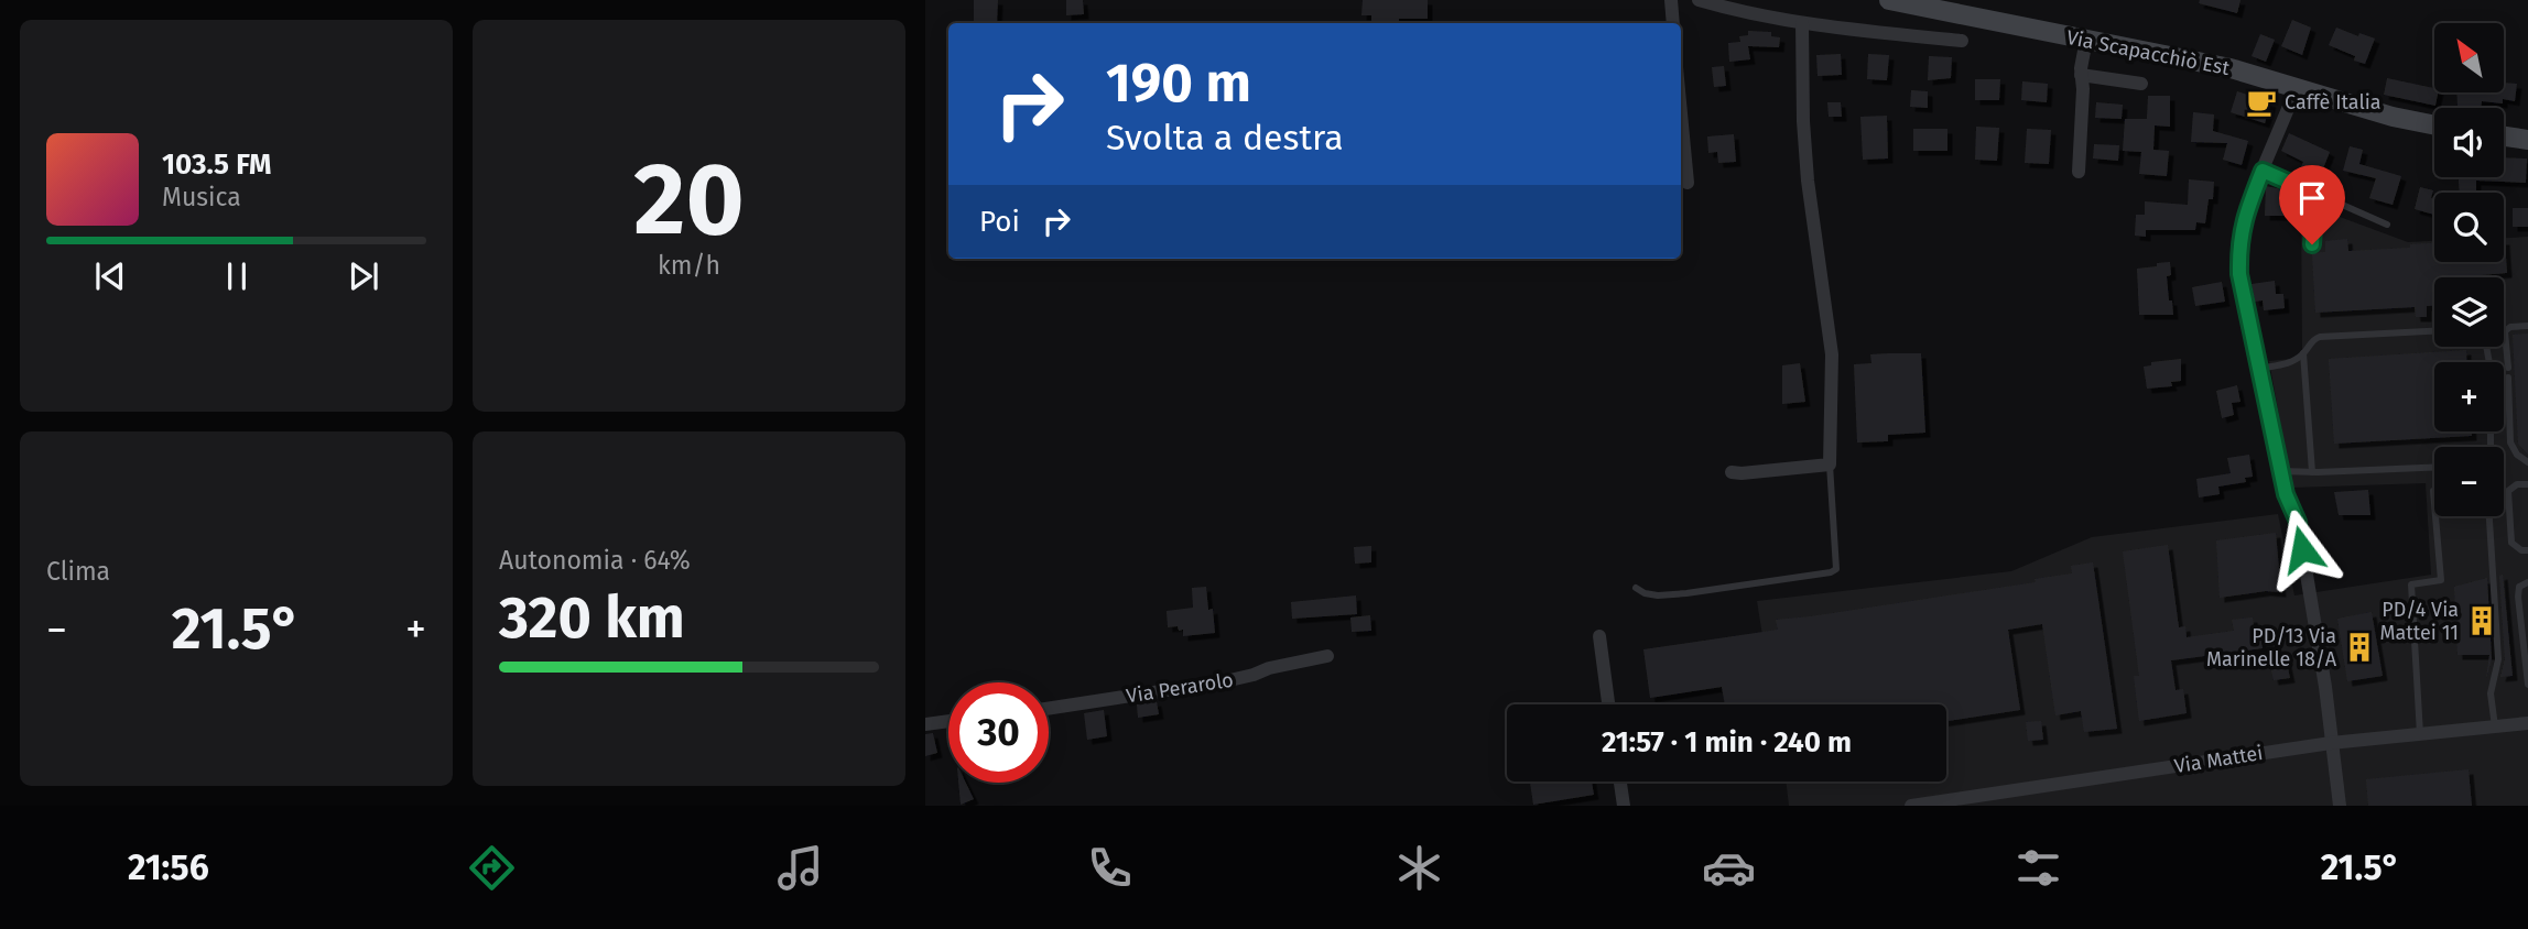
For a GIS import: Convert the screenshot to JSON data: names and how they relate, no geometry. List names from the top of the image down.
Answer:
{
  "streets": {
    "main road": ["Via Scapacchiò Est"],
    "street": ["Via Perarolo", "Via Mattei"]
  },
  "places": {
    "cafe": ["Caffè Italia"],
    "building": ["PD/4 Via Mattei 11", "PD/13 Via Marinelle 18/A"]
  },
  "north": "top left",
  "page": {
    "tile": [
      ["20", "km/h"],
      "Clima",
      ["Autonomia · 64%", "320 km"]
    ],
    "map_buttons": ["+", "−"],
    "turn": ["190 m", "Svolta a destra"],
    "song": ["103.5 FM", "Musica"],
    "then": "Poi",
    "heat": ["−", "21.5°", "+"],
    "limit": "30",
    "trip": "21:57 · 1 min · 240 m",
    "tabs": ["21:56", "21.5°"]
  }
}
